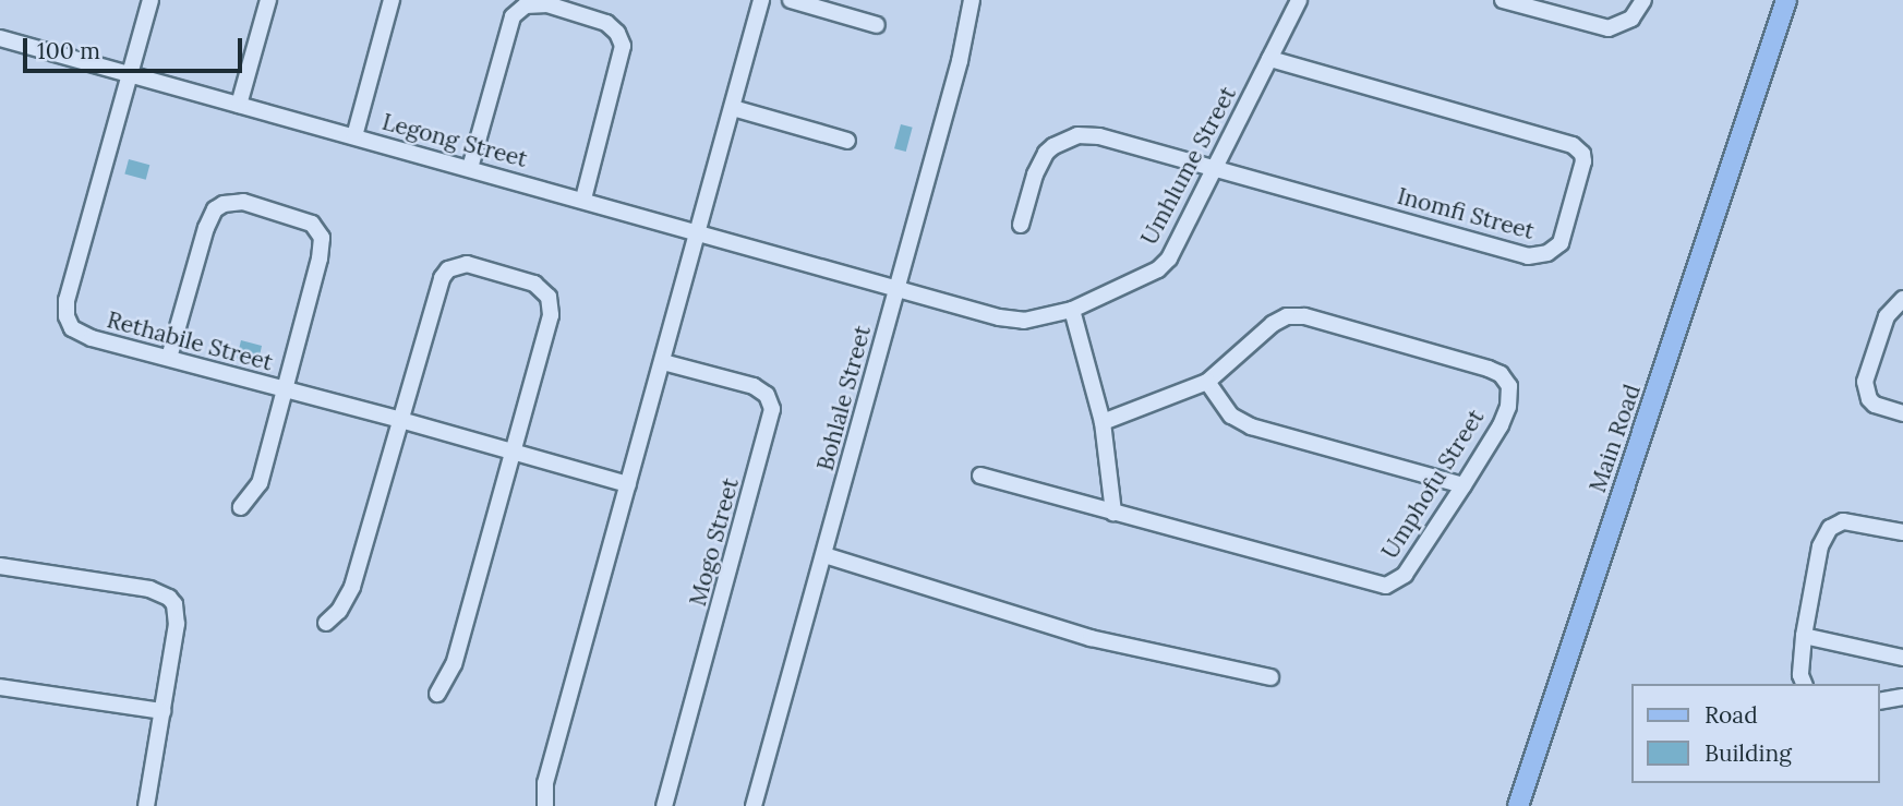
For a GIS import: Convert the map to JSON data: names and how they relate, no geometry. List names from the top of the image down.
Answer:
{
  "streets": {
    "main road": ["Main Road"],
    "street": [
      "Legong Street",
      "Umhlume Street",
      "Inomfi Street",
      "Rethabile Street",
      "Bohlale Street",
      "Umphofu Street",
      "Mogo Street"
    ]
  },
  "crossings": [
    ["Legong Street", "Umhlume Street"],
    ["Legong Street", "Rethabile Street"],
    ["Legong Street", "Bohlale Street"],
    ["Umhlume Street", "Inomfi Street"],
    ["Umhlume Street", "Bohlale Street"]
  ],
  "legend": ["Road", "Building"],
  "scale_bar": "100 m"
}
